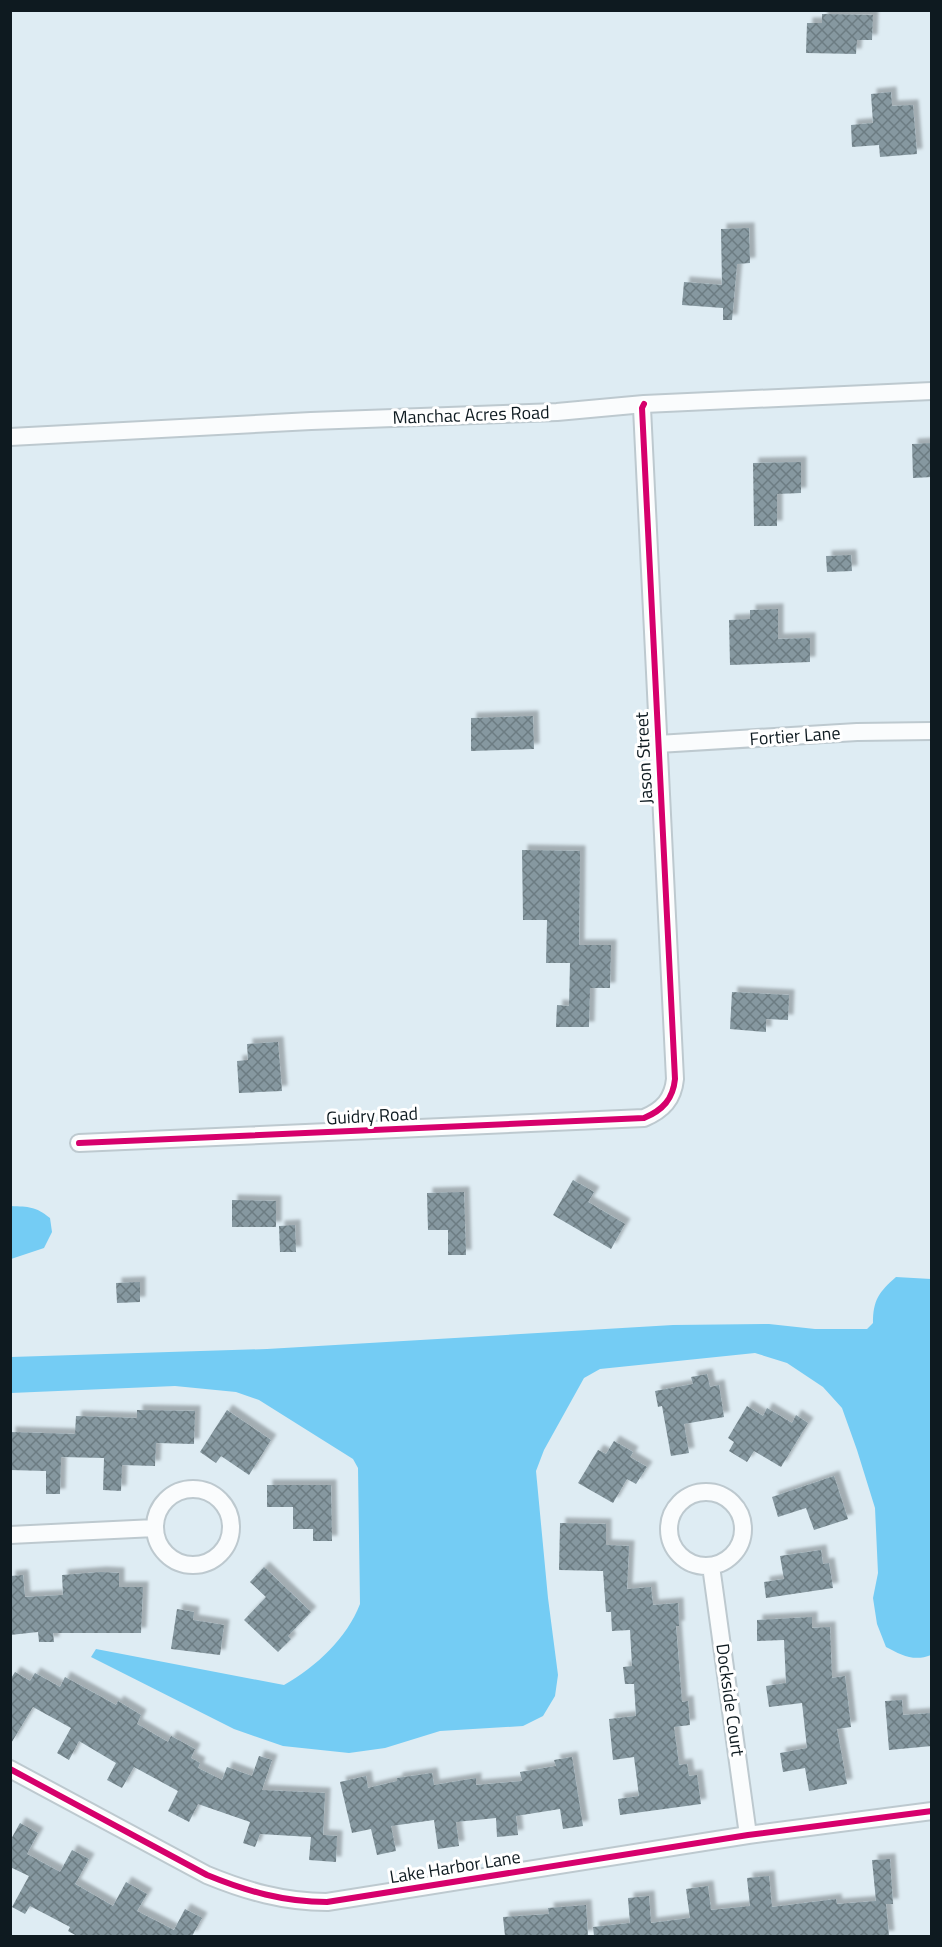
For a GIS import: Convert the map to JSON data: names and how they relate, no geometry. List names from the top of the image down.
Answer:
{
  "streets": {
    "street": [
      "Manchac Acres Road",
      "Fortier Lane",
      "Jason Street",
      "Guidry Road",
      "Dockside Court",
      "Lake Harbor Lane"
    ]
  },
  "crossings": [
    ["Manchac Acres Road", "Jason Street"],
    ["Fortier Lane", "Jason Street"],
    ["Jason Street", "Guidry Road"],
    ["Dockside Court", "Lake Harbor Lane"]
  ]
}
